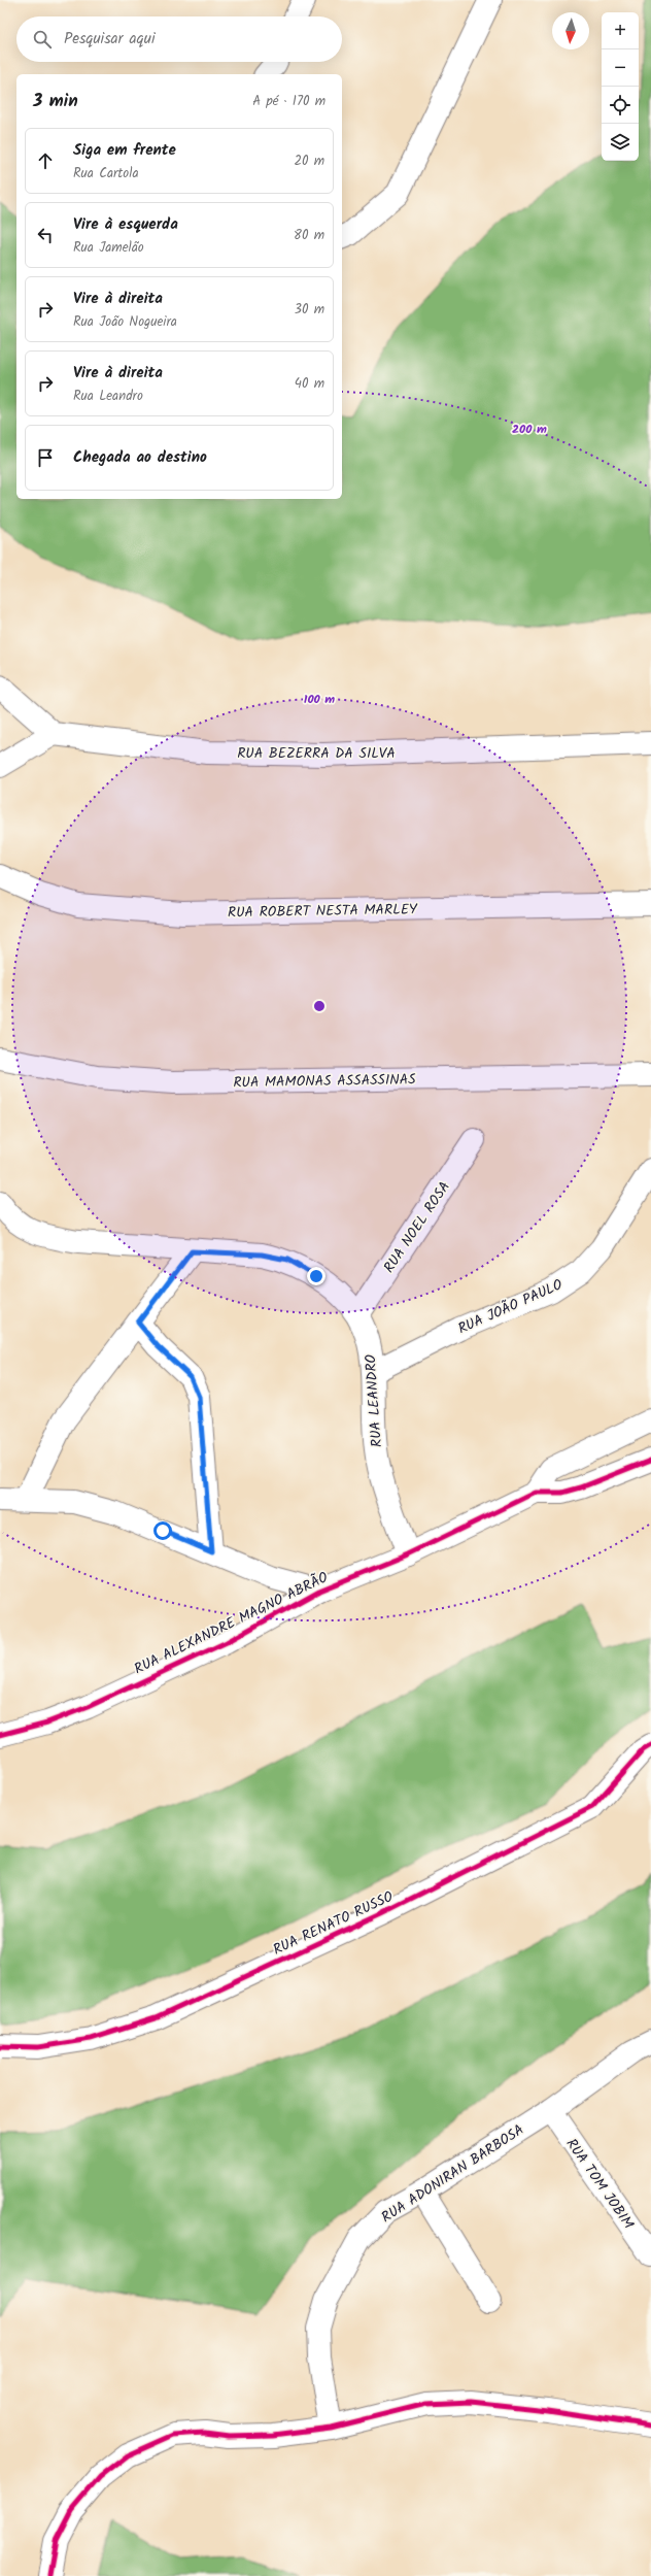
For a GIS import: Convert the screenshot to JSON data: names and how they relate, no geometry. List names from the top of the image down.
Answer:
{
  "streets": {
    "street": [
      "RUA BEZERRA DA SILVA",
      "RUA ROBERT NESTA MARLEY",
      "RUA MAMONAS ASSASSINAS",
      "RUA NOEL ROSA",
      "RUA JOÃO PAULO",
      "RUA LEANDRO",
      "RUA ALEXANDRE MAGNO ABRÃO",
      "RUA RENATO RUSSO",
      "RUA ADONIRAN BARBOSA",
      "RUA TOM JOBIM"
    ]
  },
  "crossings": [
    ["RUA NOEL ROSA", "RUA LEANDRO"],
    ["RUA JOÃO PAULO", "RUA LEANDRO"],
    ["RUA LEANDRO", "RUA ALEXANDRE MAGNO ABRÃO"],
    ["RUA ADONIRAN BARBOSA", "RUA TOM JOBIM"]
  ],
  "north": "bottom",
  "page": {
    "map_buttons": ["+", "−"],
    "search": "Pesquisar aqui",
    "heading": ["3 min", "A pé · 170 m"],
    "list": [
      ["Siga em frente", "Rua Cartola", "20 m"],
      ["Vire à esquerda", "Rua Jamelão", "80 m"],
      ["Vire à direita", "Rua João Nogueira", "30 m"],
      ["Vire à direita", "Rua Leandro", "40 m"],
      "Chegada ao destino"
    ]
  },
  "rings": ["200 m", "100 m"]
}
